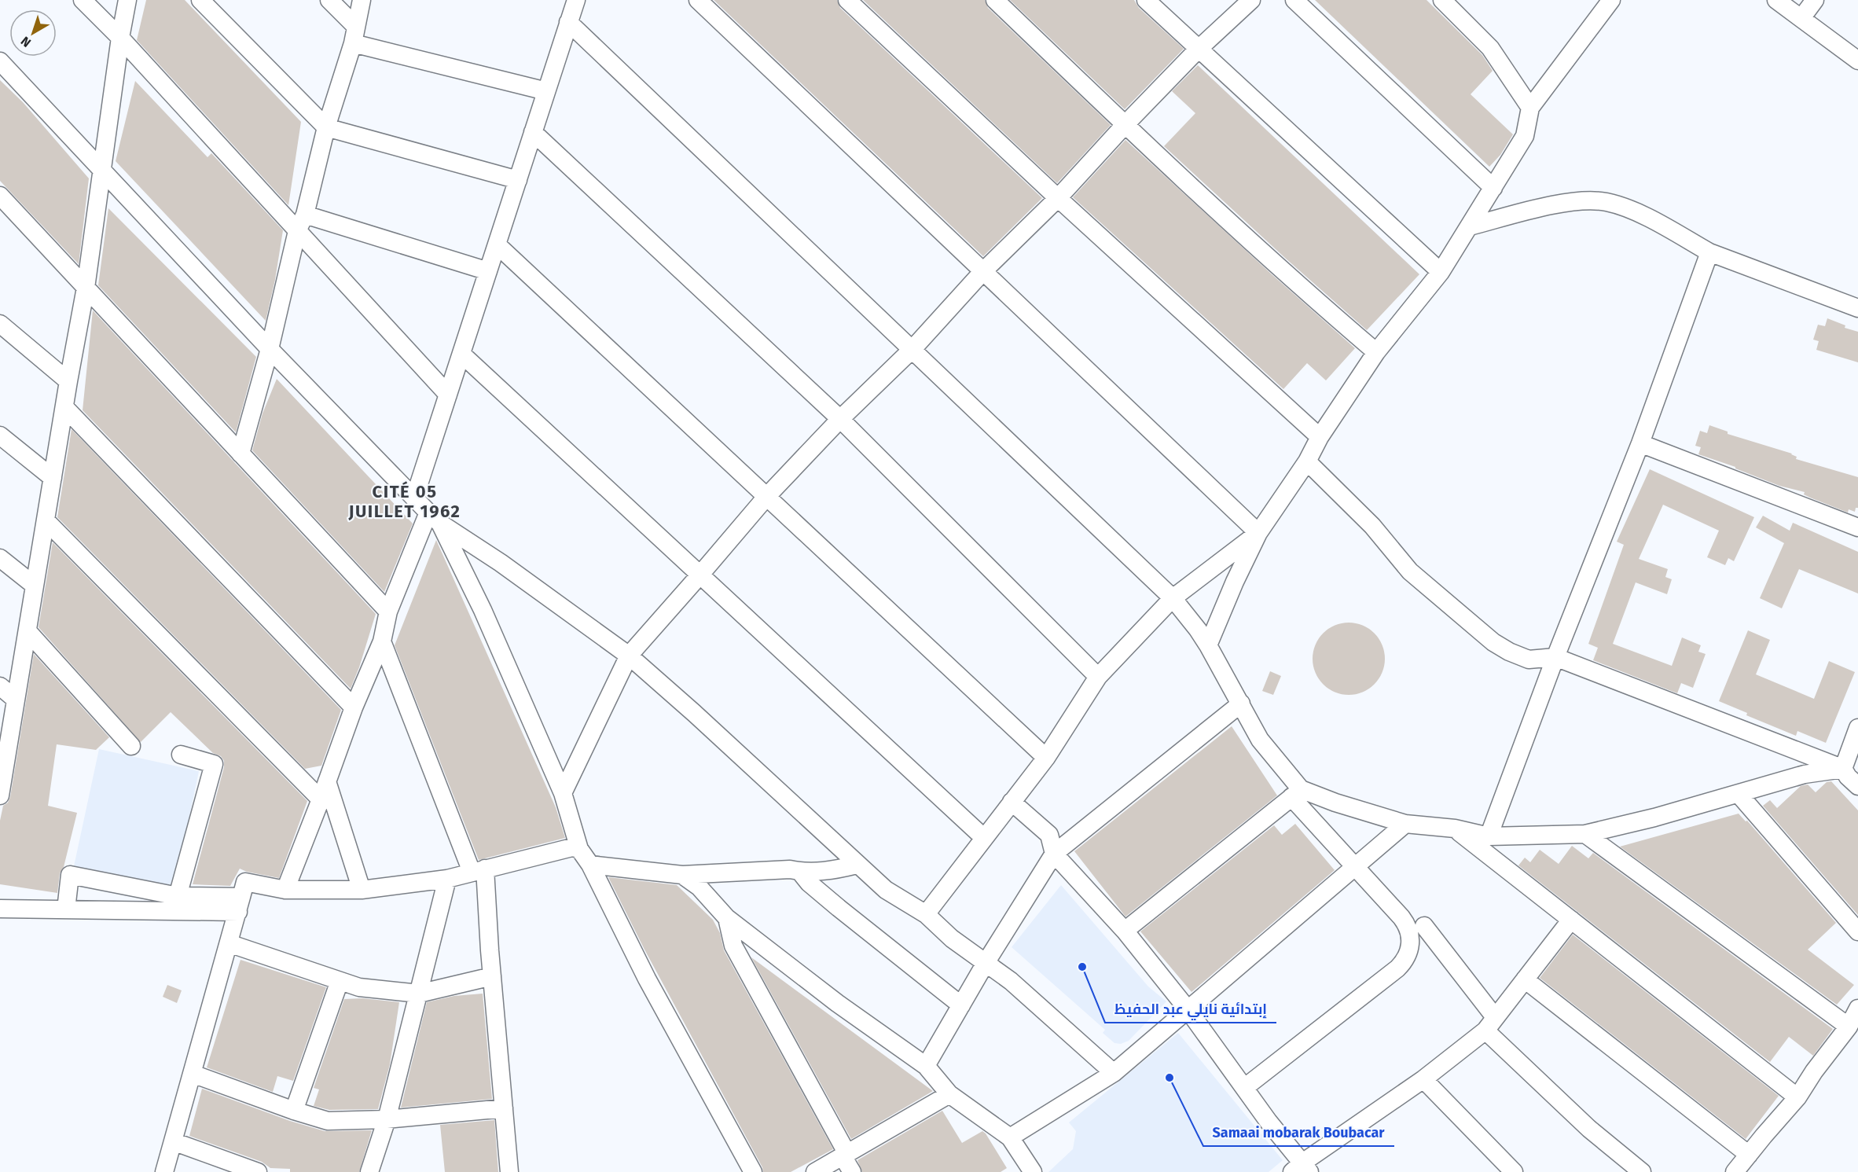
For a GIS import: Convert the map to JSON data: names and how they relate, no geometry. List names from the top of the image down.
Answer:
{
  "districts": ["CITÉ 05 JUILLET 1962"],
  "places": ["إبتدائية نايلي عبد الحفيظ", "Samaai mobarak Boubacar"],
  "north": "bottom left"
}
